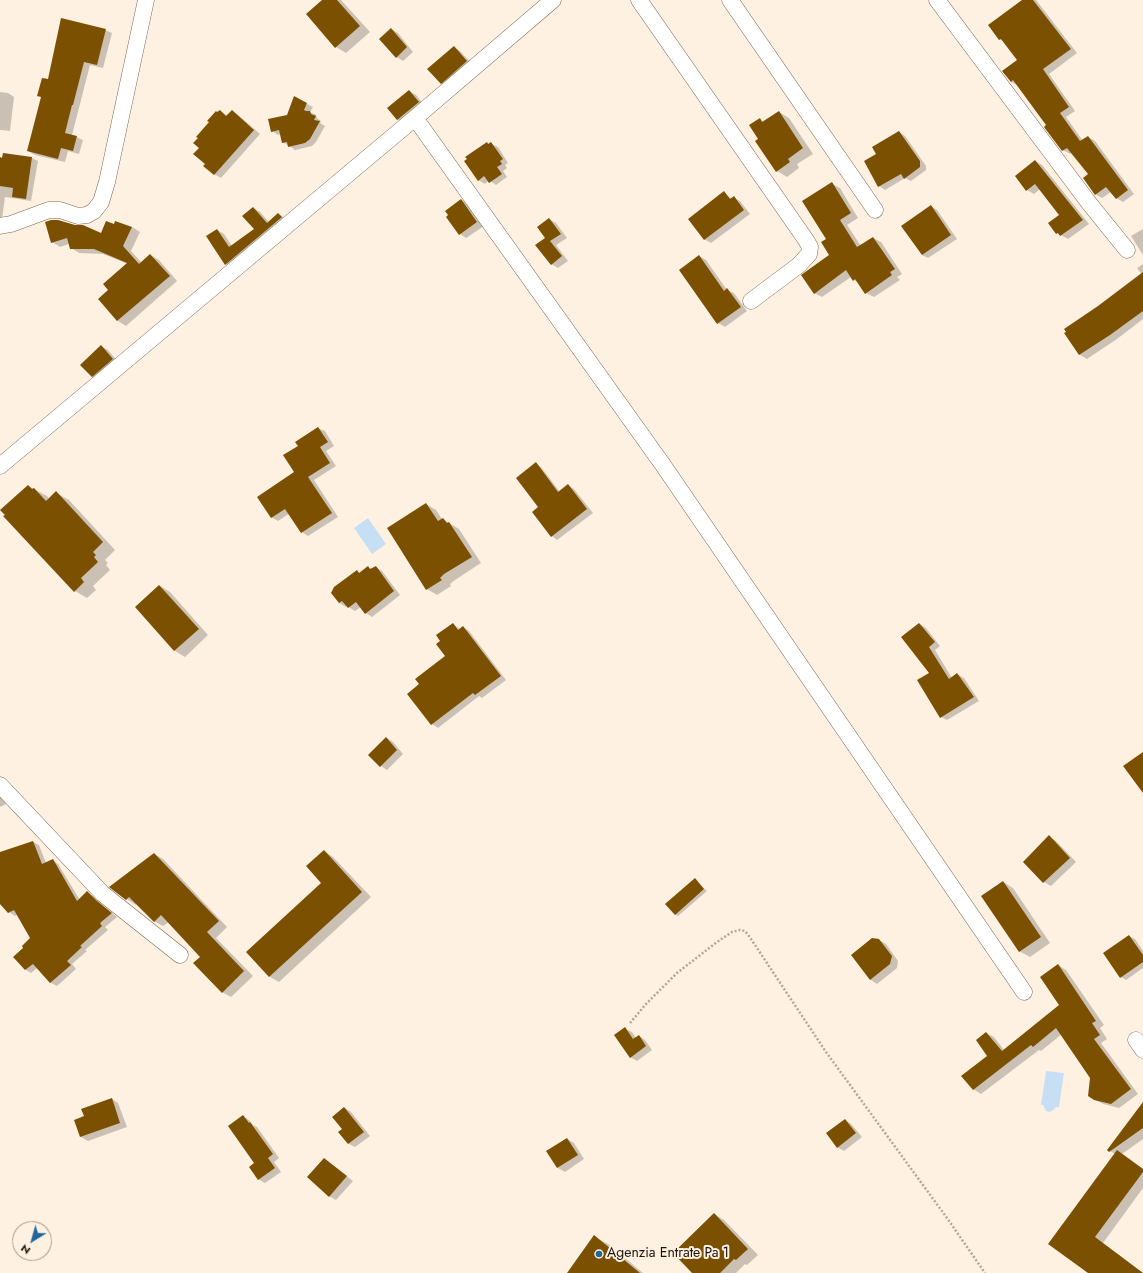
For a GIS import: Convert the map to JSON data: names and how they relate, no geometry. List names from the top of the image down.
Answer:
{
  "places": ["Agenzia Entrate Pa 1"],
  "north": "bottom left"
}
